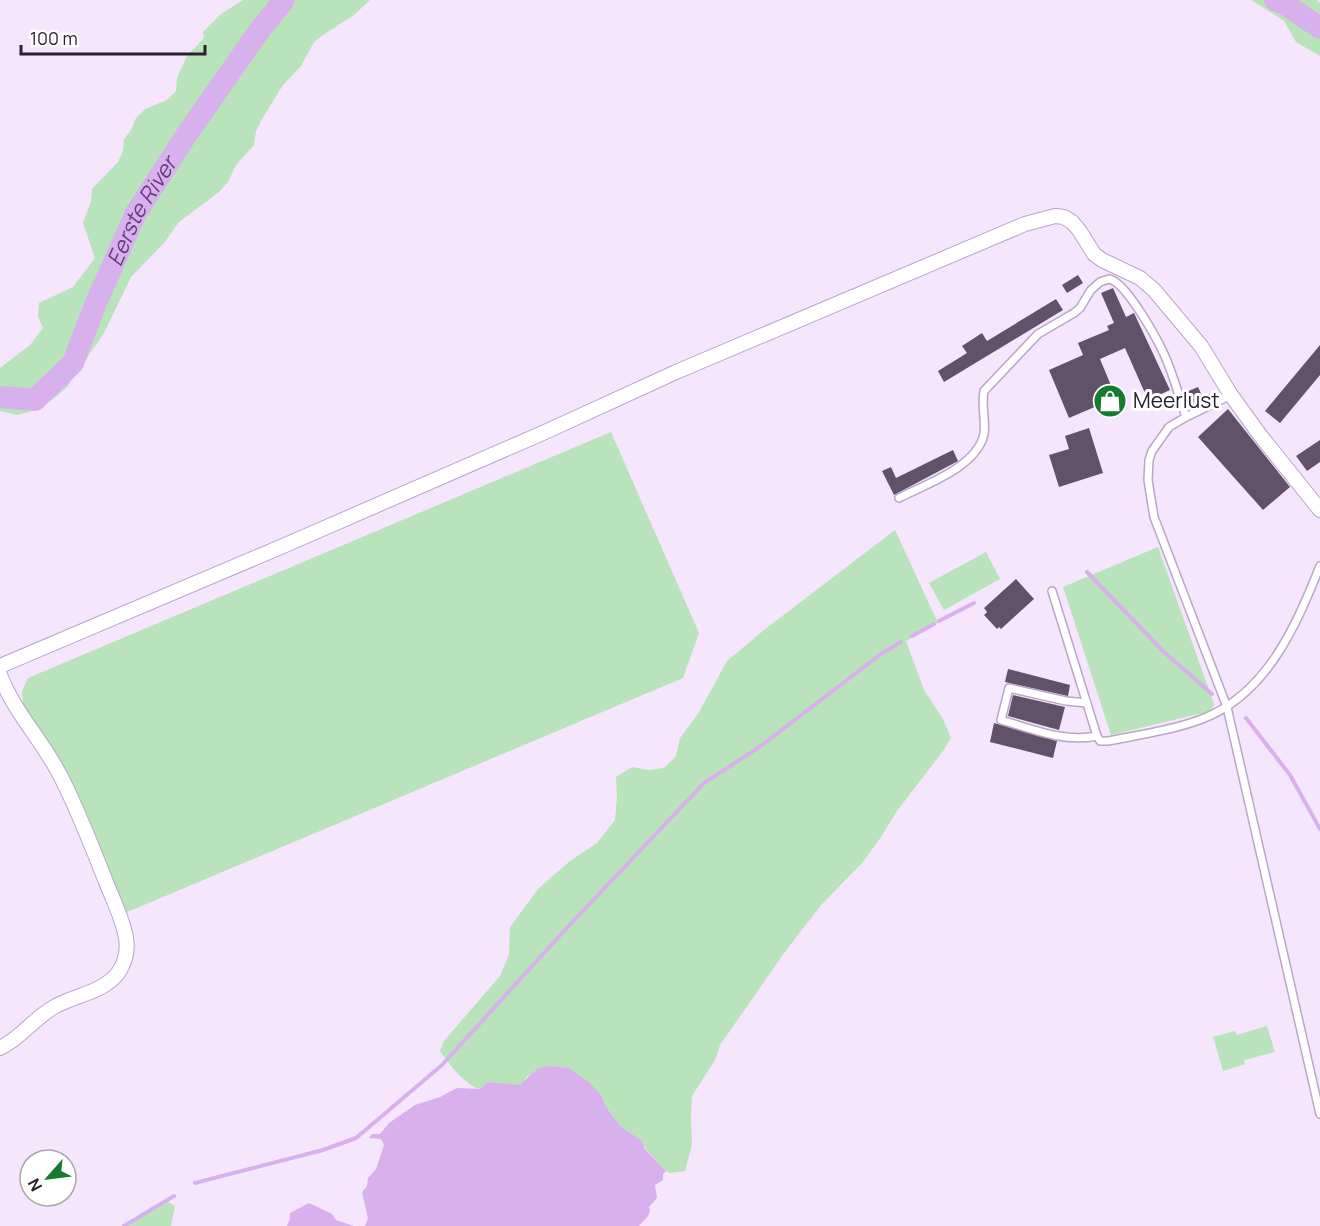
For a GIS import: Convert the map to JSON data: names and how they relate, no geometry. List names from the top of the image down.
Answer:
{
  "water": ["Eerste River"],
  "places": {
    "shop": ["Meerlust"]
  },
  "scale_bar": "100 m",
  "north": "bottom left"
}
